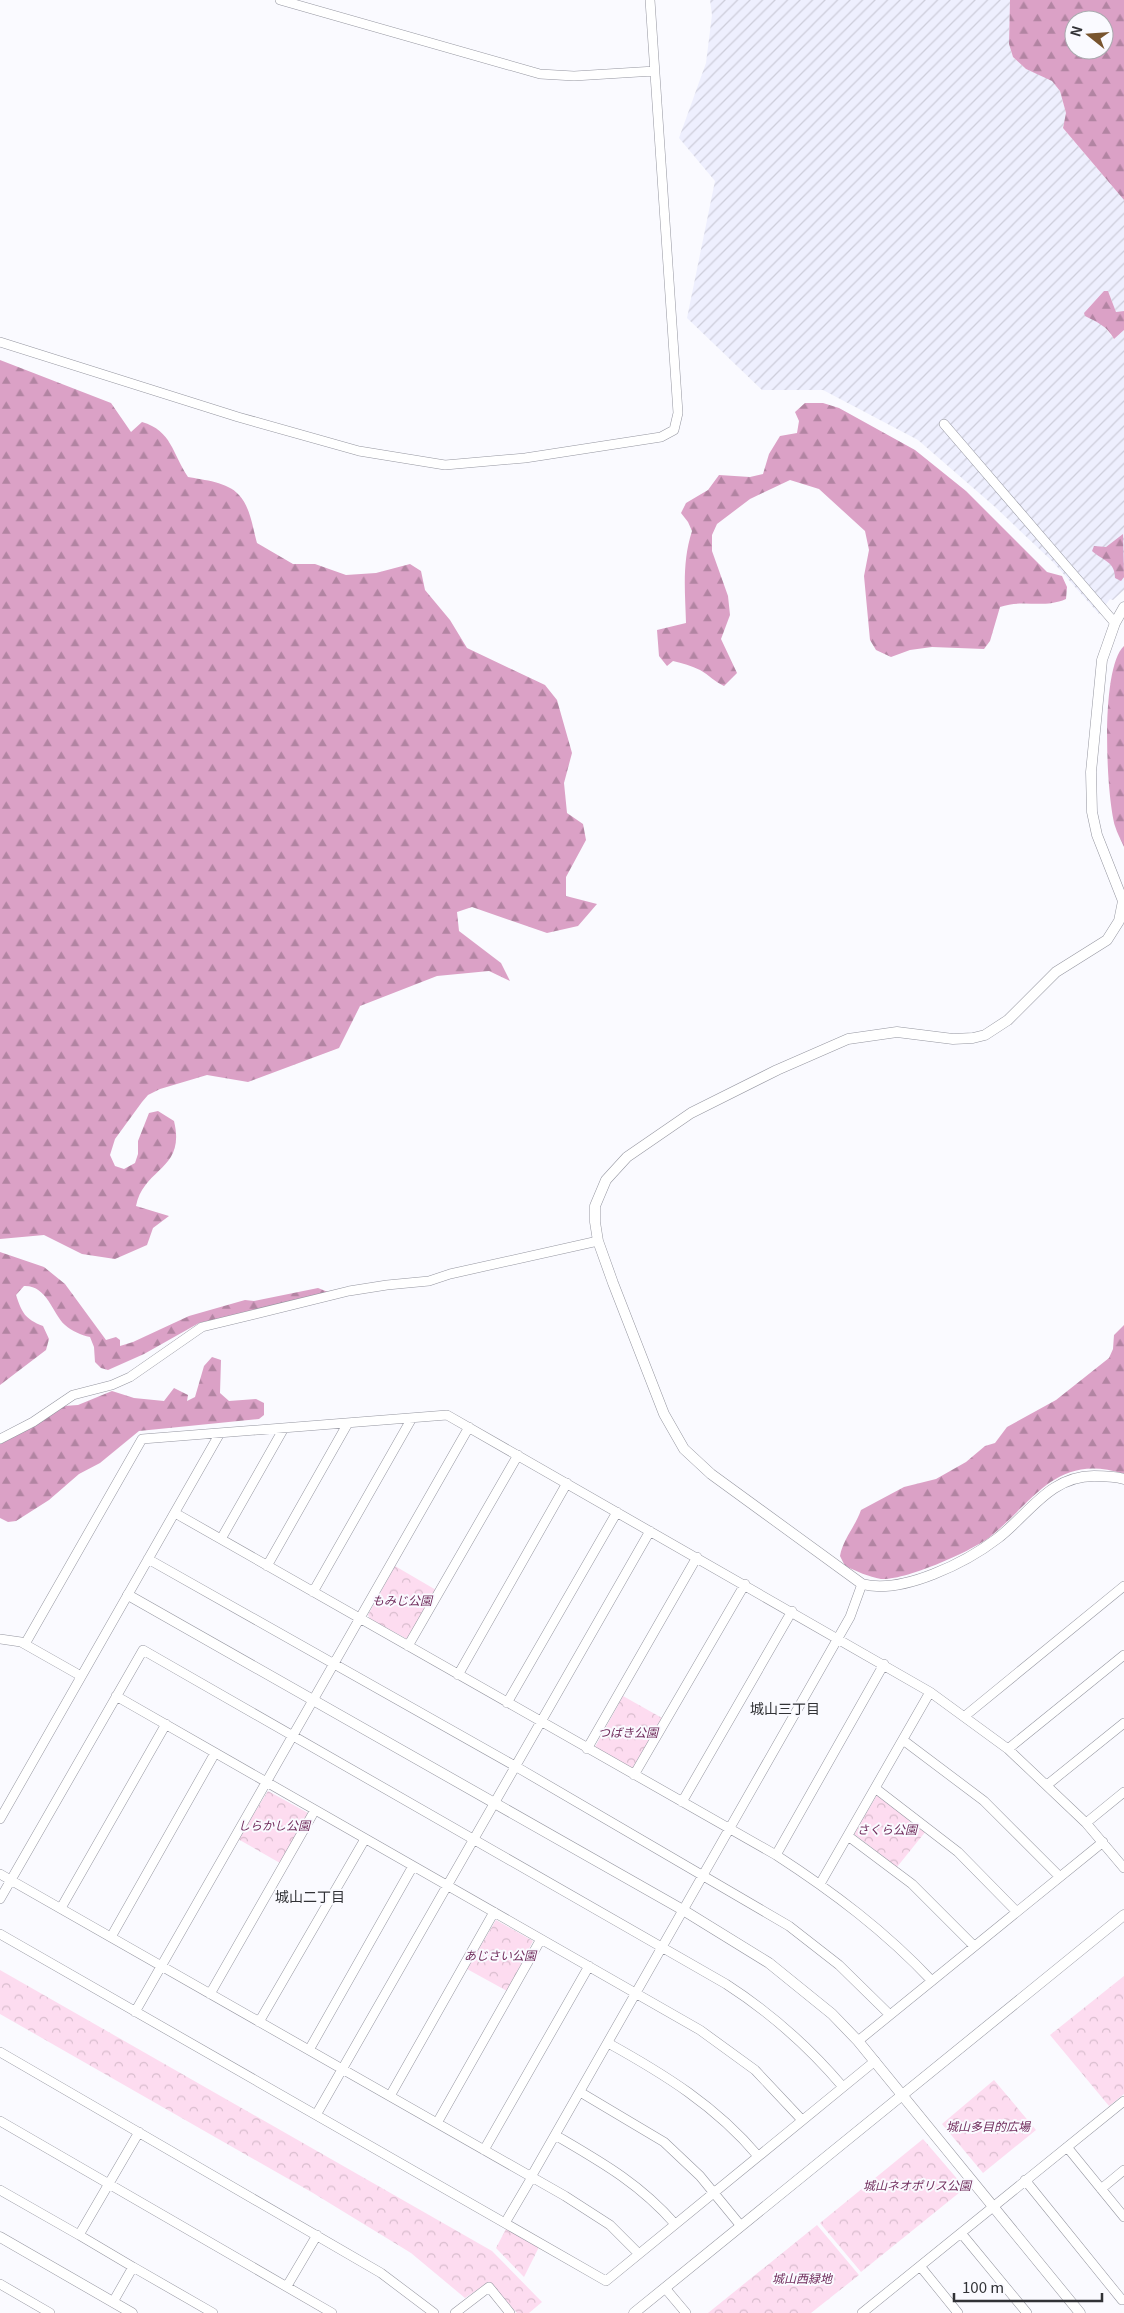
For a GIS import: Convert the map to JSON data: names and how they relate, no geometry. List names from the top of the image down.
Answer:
{
  "districts": ["城山三丁目", "城山二丁目"],
  "parks": [
    "もみじ公園",
    "つばき公園",
    "しらかし公園",
    "さくら公園",
    "あじさい公園",
    "城山多目的広場",
    "城山ネオポリス公園",
    "城山西緑地"
  ],
  "scale_bar": "100 m",
  "north": "left"
}
